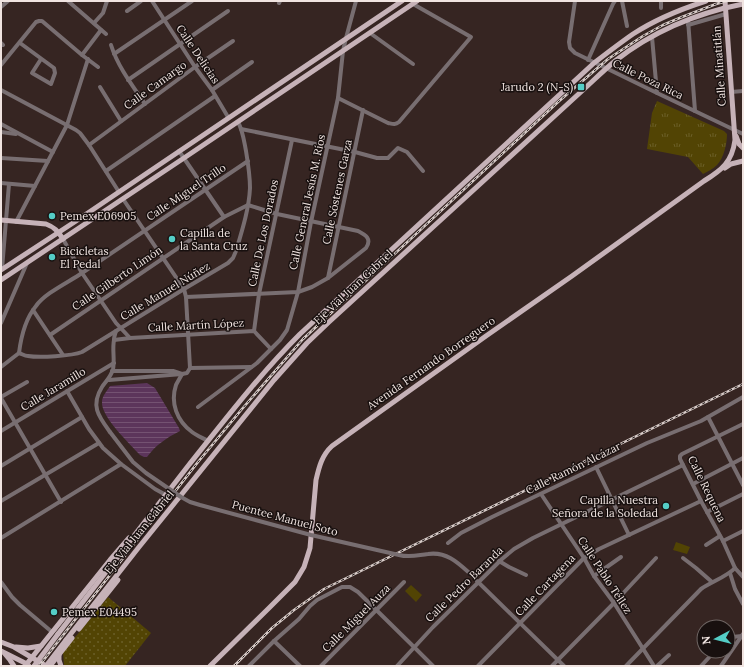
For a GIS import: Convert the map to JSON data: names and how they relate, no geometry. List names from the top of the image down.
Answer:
{
  "streets": {
    "main road": ["Calle Minatitlán", "Eje Vial Juan Gabriel", "Avenida Fernando Borreguero"],
    "street": [
      "Calle Delicias",
      "Calle Poza Rica",
      "Calle Camargo",
      "Calle Miguel Trillo",
      "Calle Sóstenes Garza",
      "Calle General Jesús M. Ríos",
      "Calle De Los Dorados",
      "Calle Gilberto Limón",
      "Calle Manuel Núñez",
      "Calle Martín López",
      "Calle Jaramillo",
      "Calle Ramón Alcázar",
      "Calle Requena",
      "Puentee Manuel Soto",
      "Calle Pablo Téllez",
      "Calle Pedro Baranda",
      "Calle Cartagena",
      "Calle Miguel Auza"
    ]
  },
  "crossings": [
    ["Calle Delicias", "Calle Camargo"],
    ["Calle Minatitlán", "Calle Poza Rica"],
    ["Calle Minatitlán", "Eje Vial Juan Gabriel"],
    ["Calle Minatitlán", "Avenida Fernando Borreguero"],
    ["Calle Poza Rica", "Eje Vial Juan Gabriel"],
    ["Calle Poza Rica", "Avenida Fernando Borreguero"],
    ["Calle Miguel Trillo", "Calle Manuel Núñez"],
    ["Calle General Jesús M. Ríos", "Calle Martín López"],
    ["Calle De Los Dorados", "Calle Martín López"],
    ["Calle Gilberto Limón", "Calle Manuel Núñez"],
    ["Calle Manuel Núñez", "Puentee Manuel Soto"],
    ["Calle Martín López", "Puentee Manuel Soto"],
    ["Calle Jaramillo", "Puentee Manuel Soto"],
    ["Calle Ramón Alcázar", "Calle Pablo Téllez"],
    ["Calle Requena", "Calle Pedro Baranda"],
    ["Calle Requena", "Calle Cartagena"],
    ["Puentee Manuel Soto", "Calle Pedro Baranda"],
    ["Puentee Manuel Soto", "Calle Cartagena"],
    ["Calle Pablo Téllez", "Calle Pedro Baranda"],
    ["Calle Pablo Téllez", "Calle Cartagena"]
  ],
  "places": {
    "transit": ["Jarudo 2 (N-S)"],
    "other": [
      "Pemex E06905",
      "Capilla de la Santa Cruz",
      "Bicicletas El Pedal",
      "Capilla Nuestra Señora de la Soledad",
      "Pemex E04495"
    ]
  },
  "north": "left"
}
